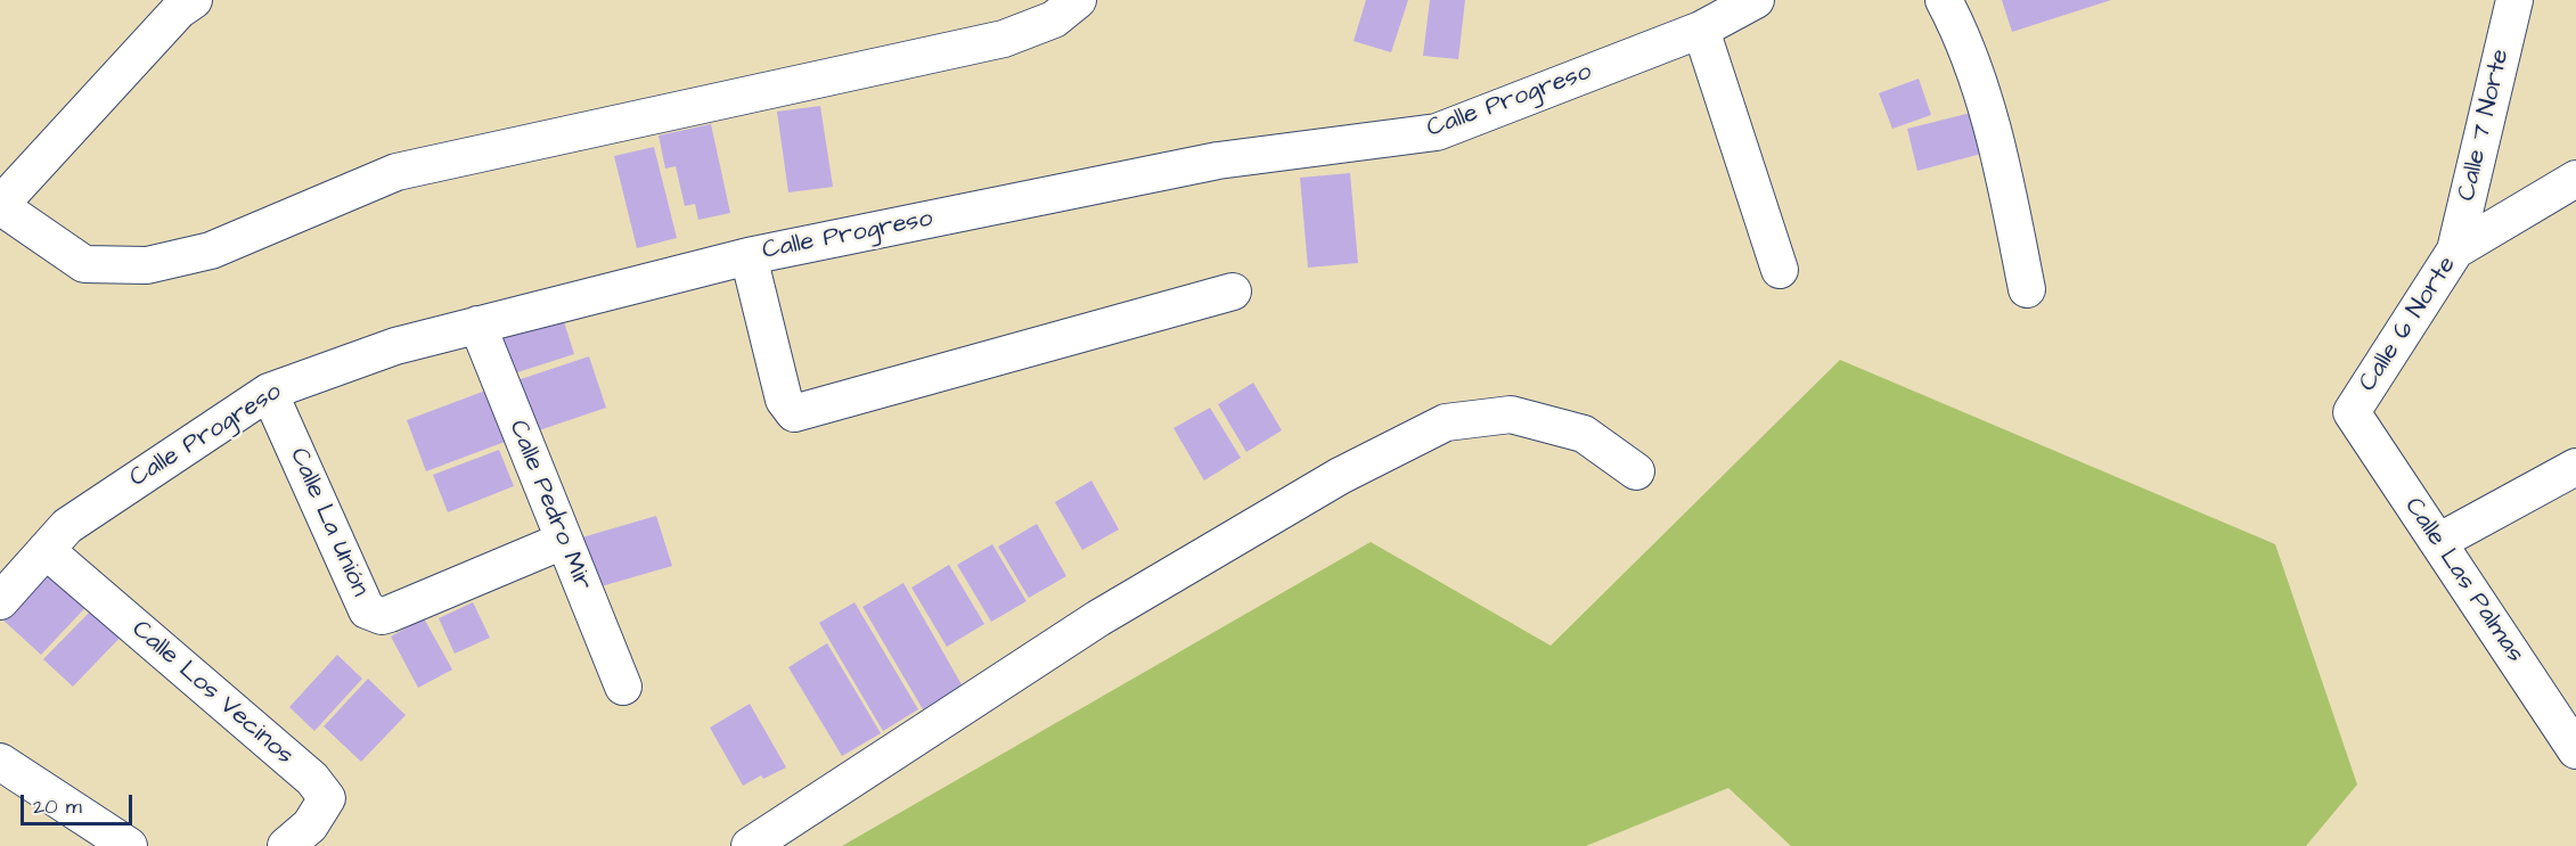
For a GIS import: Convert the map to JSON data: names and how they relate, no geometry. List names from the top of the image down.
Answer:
{
  "streets": {
    "street": [
      "Calle Progreso",
      "Calle 7 Norte",
      "Calle 6 Norte",
      "Calle Pedro Mir",
      "Calle La Unión",
      "Calle Las Palmas",
      "Calle Los Vecinos"
    ]
  },
  "crossings": [
    ["Calle Progreso", "Calle Pedro Mir"],
    ["Calle Progreso", "Calle La Unión"],
    ["Calle Progreso", "Calle Los Vecinos"],
    ["Calle 7 Norte", "Calle 6 Norte"],
    ["Calle 6 Norte", "Calle Las Palmas"],
    ["Calle Pedro Mir", "Calle La Unión"]
  ],
  "scale_bar": "20 m"
}
